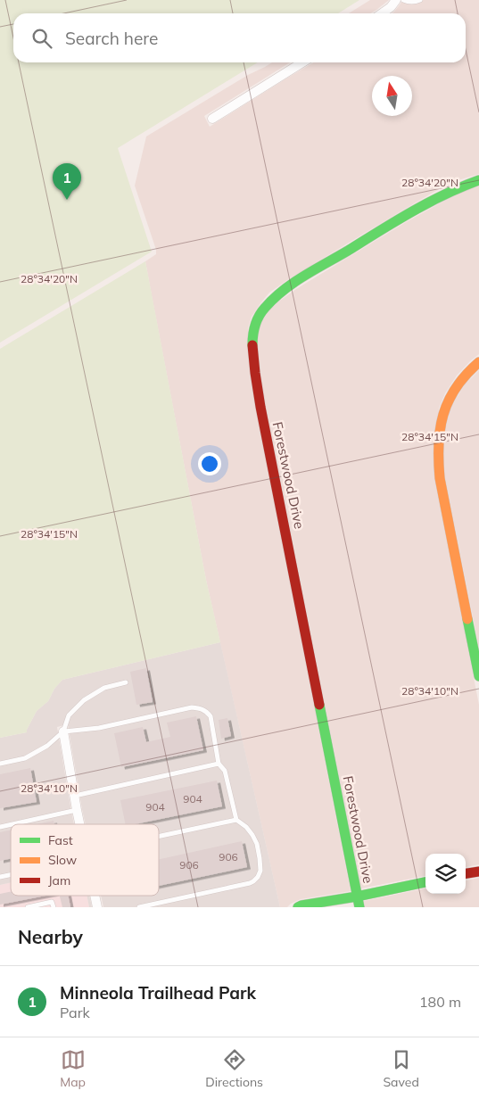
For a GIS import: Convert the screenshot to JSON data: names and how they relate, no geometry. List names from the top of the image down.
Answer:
{
  "streets": {
    "street": ["Forestwood Drive"]
  },
  "house_numbers": [
    "904",
    "904",
    "906",
    "906"
  ],
  "legend": ["Fast", "Slow", "Jam"],
  "north": "top",
  "page": {
    "search": "Search here",
    "pins": "1",
    "heading": "Nearby",
    "list": [
      {
        "mark": "1",
        "name": "Minneola Trailhead Park",
        "note": "Park",
        "value": "180 m"
      }
    ],
    "nav": ["Map", "Directions", "Saved"]
  },
  "coordinates": ["28°34'20\"N", "28°34'15\"N", "28°34'10\"N"]
}
